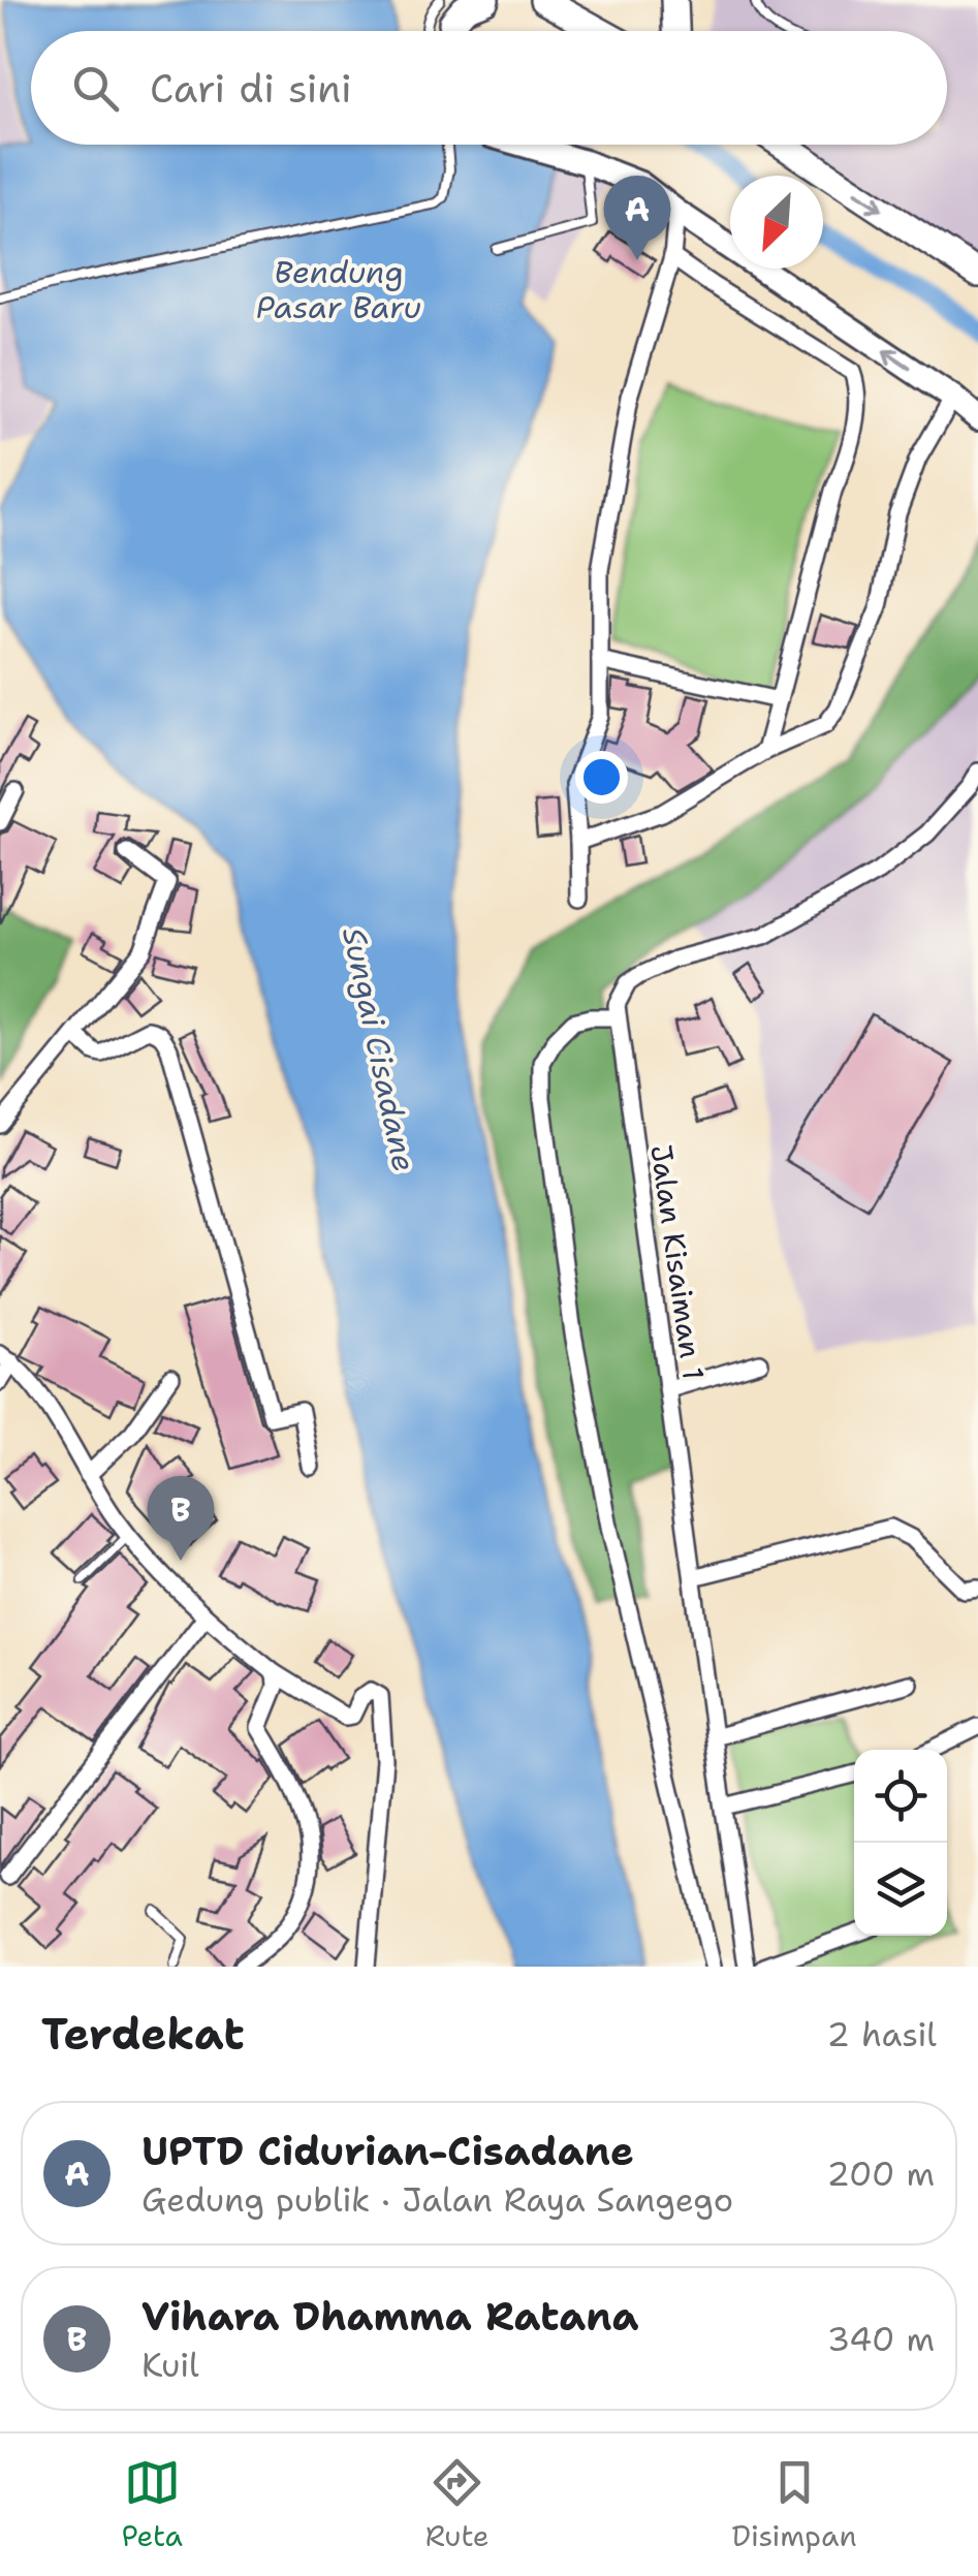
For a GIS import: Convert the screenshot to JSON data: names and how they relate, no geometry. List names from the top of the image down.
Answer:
{
  "streets": {
    "street": ["Jalan Kisaiman 1"]
  },
  "water": ["Bendung Pasar Baru", "Sungai Cisadane"],
  "north": "bottom left",
  "page": {
    "search": "Cari di sini",
    "pins": ["A", "B"],
    "heading": ["Terdekat", "2 hasil"],
    "list": [
      {
        "mark": "A",
        "name": "UPTD Cidurian-Cisadane",
        "note": "Gedung publik · Jalan Raya Sangego",
        "value": "200 m"
      },
      {
        "mark": "B",
        "name": "Vihara Dhamma Ratana",
        "note": "Kuil",
        "value": "340 m"
      }
    ],
    "nav": ["Peta", "Rute", "Disimpan"]
  }
}
